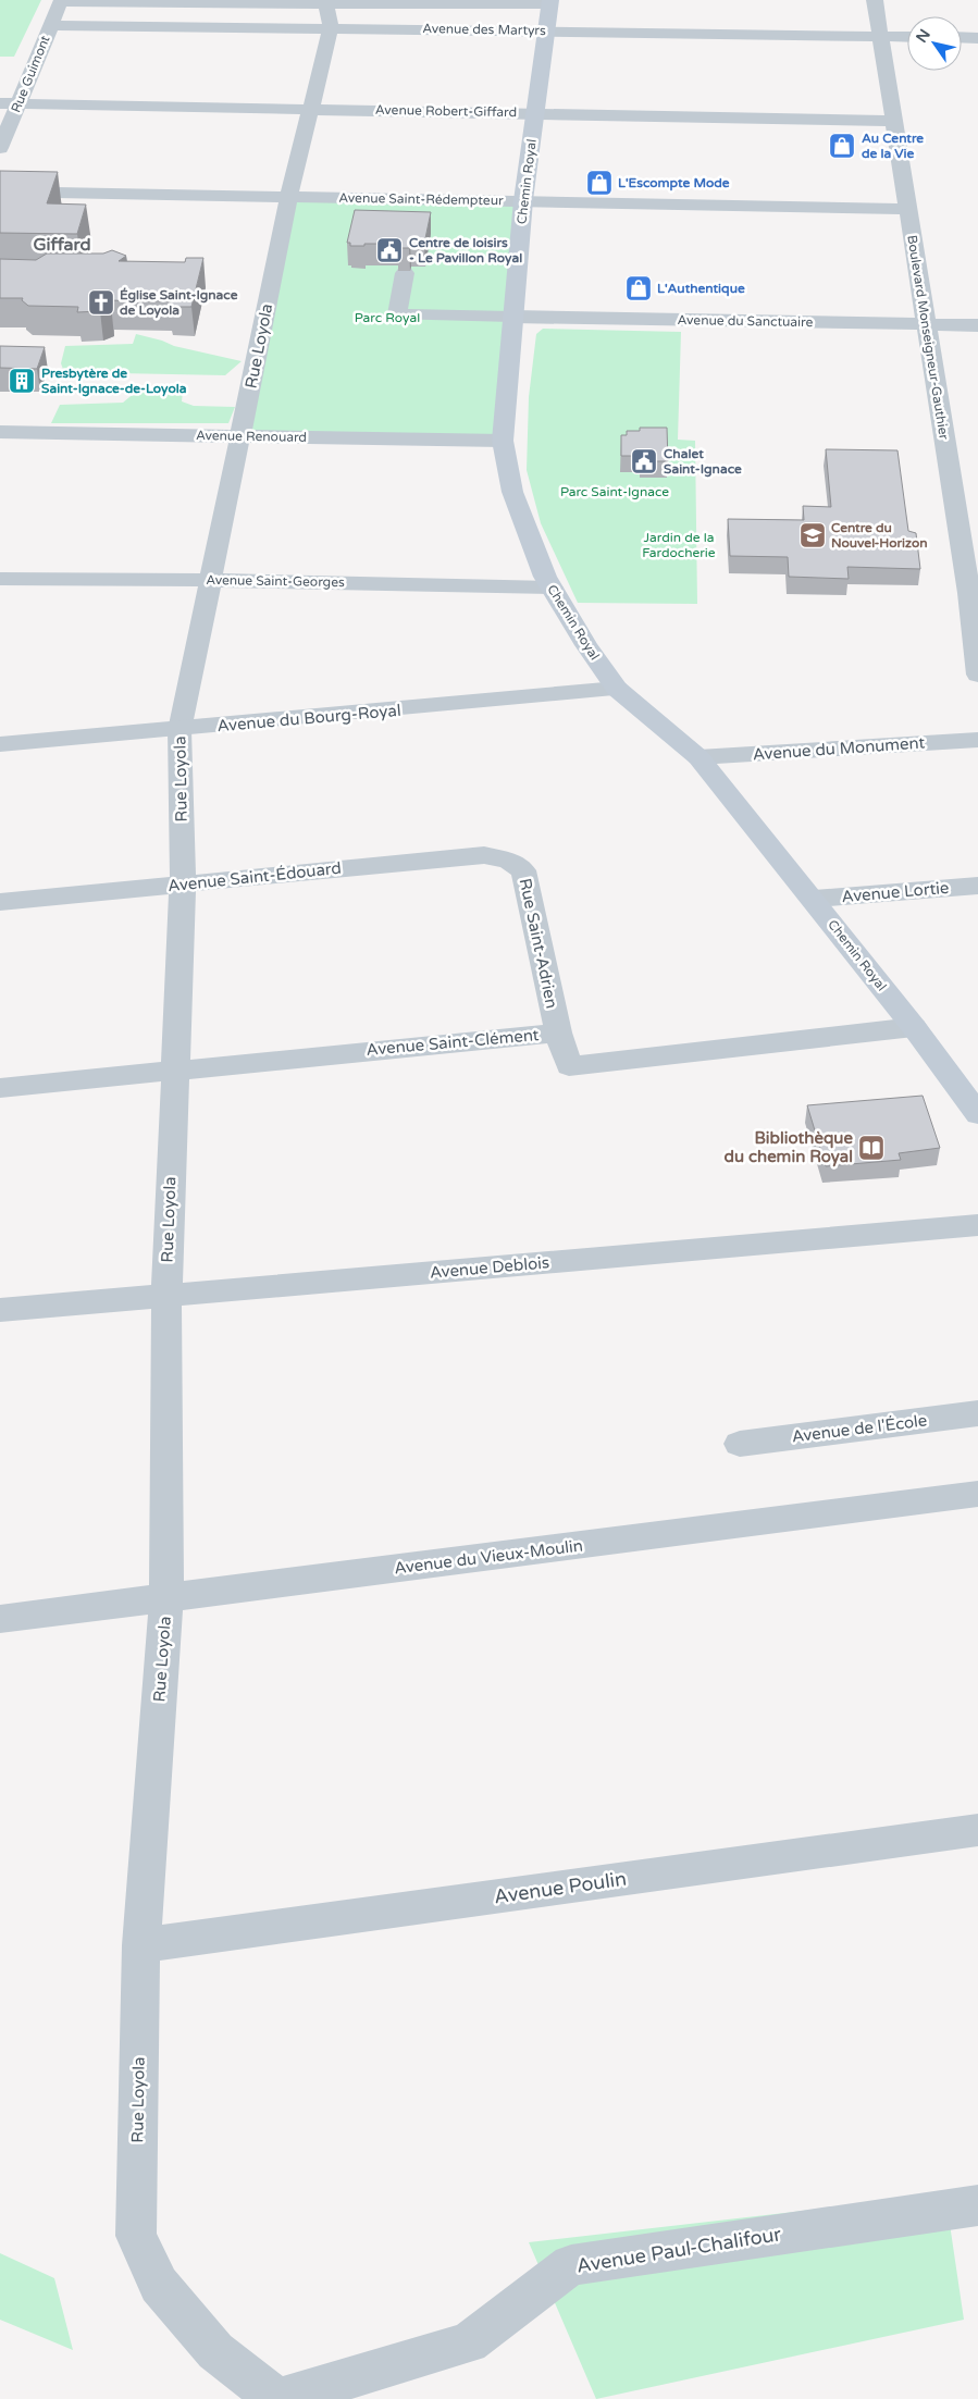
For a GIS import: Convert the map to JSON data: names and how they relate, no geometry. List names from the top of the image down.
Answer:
{
  "streets": {
    "main road": ["Chemin Royal"],
    "street": [
      "Avenue des Martyrs",
      "Rue Guimont",
      "Avenue Robert-Giffard",
      "Avenue Saint-Rédempteur",
      "Avenue du Sanctuaire",
      "Boulevard Monseigneur-Gauthier",
      "Rue Loyola",
      "Avenue Renouard",
      "Avenue Saint-Georges",
      "Avenue du Bourg-Royal",
      "Avenue du Monument",
      "Avenue Saint-Édouard",
      "Avenue Lortie",
      "Rue Saint-Adrien",
      "Avenue Saint-Clément",
      "Avenue Deblois",
      "Avenue de l'École",
      "Avenue du Vieux-Moulin",
      "Avenue Poulin",
      "Avenue Paul-Chalifour"
    ]
  },
  "crossings": [
    ["Avenue des Martyrs", "Rue Guimont"],
    ["Avenue des Martyrs", "Chemin Royal"],
    ["Avenue des Martyrs", "Boulevard Monseigneur-Gauthier"],
    ["Avenue des Martyrs", "Rue Loyola"],
    ["Rue Guimont", "Avenue Robert-Giffard"],
    ["Avenue Robert-Giffard", "Chemin Royal"],
    ["Avenue Robert-Giffard", "Boulevard Monseigneur-Gauthier"],
    ["Avenue Robert-Giffard", "Rue Loyola"],
    ["Chemin Royal", "Avenue Saint-Rédempteur"],
    ["Chemin Royal", "Avenue du Sanctuaire"],
    ["Chemin Royal", "Avenue Renouard"],
    ["Chemin Royal", "Avenue Saint-Georges"],
    ["Chemin Royal", "Avenue du Bourg-Royal"],
    ["Chemin Royal", "Avenue du Monument"],
    ["Chemin Royal", "Avenue Lortie"],
    ["Chemin Royal", "Avenue Saint-Clément"],
    ["Avenue Saint-Rédempteur", "Boulevard Monseigneur-Gauthier"],
    ["Avenue Saint-Rédempteur", "Rue Loyola"],
    ["Avenue du Sanctuaire", "Boulevard Monseigneur-Gauthier"],
    ["Rue Loyola", "Avenue Renouard"],
    ["Rue Loyola", "Avenue Saint-Georges"],
    ["Rue Loyola", "Avenue du Bourg-Royal"],
    ["Rue Loyola", "Avenue Saint-Édouard"],
    ["Rue Loyola", "Avenue Saint-Clément"],
    ["Rue Loyola", "Avenue Deblois"],
    ["Rue Loyola", "Avenue du Vieux-Moulin"],
    ["Rue Loyola", "Avenue Poulin"],
    ["Rue Loyola", "Avenue Paul-Chalifour"],
    ["Avenue Saint-Édouard", "Rue Saint-Adrien"],
    ["Rue Saint-Adrien", "Avenue Saint-Clément"]
  ],
  "districts": ["Giffard"],
  "parks": ["Parc Royal", "Parc Saint-Ignace", "Jardin de la Fardocherie"],
  "places": {
    "shop": ["Au Centre de la Vie", "L'Escompte Mode", "L'Authentique"],
    "public building": ["Centre de loisirs - Le Pavillon Royal", "Chalet Saint-Ignace"],
    "church": ["Église Saint-Ignace de Loyola"],
    "building": ["Presbytère de Saint-Ignace-de-Loyola"],
    "school or university": ["Centre du Nouvel-Horizon"],
    "library": ["Bibliothèque du chemin Royal"]
  },
  "north": "top left"
}
